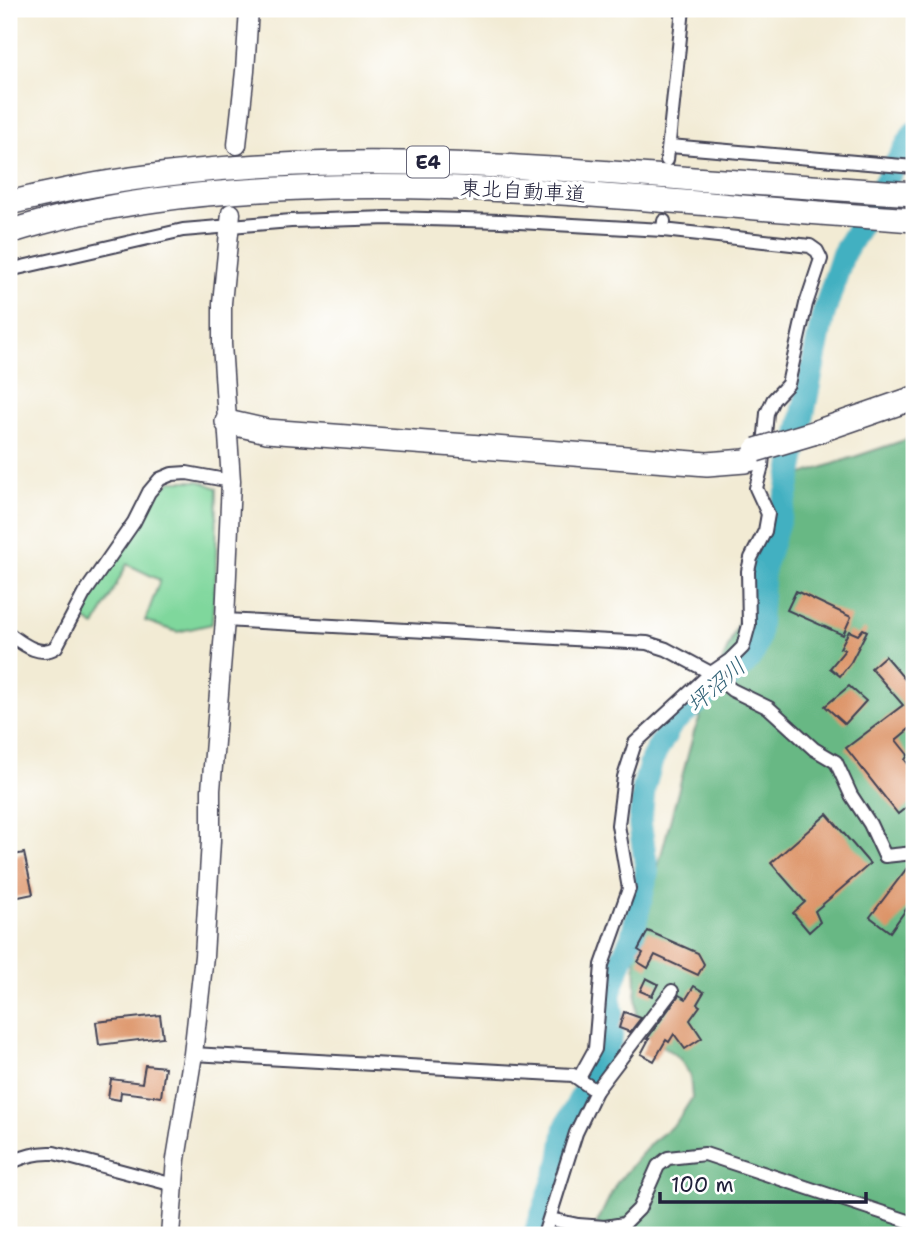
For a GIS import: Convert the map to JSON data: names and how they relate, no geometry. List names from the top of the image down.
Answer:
{
  "streets": {
    "highway": ["E4", "東北自動車道"]
  },
  "water": ["坪沼川"],
  "scale_bar": "100 m"
}
